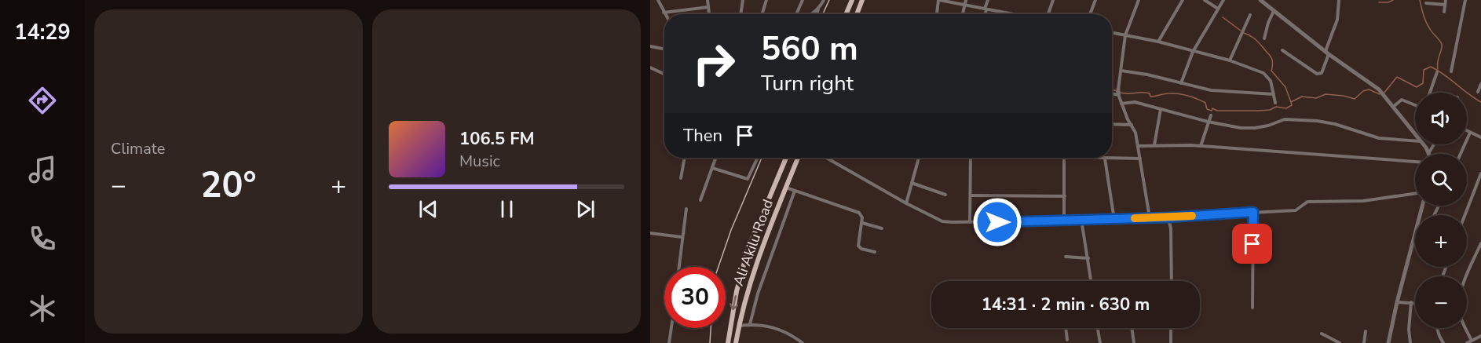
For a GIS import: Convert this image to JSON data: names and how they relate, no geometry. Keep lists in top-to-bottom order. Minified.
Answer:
{"streets":{"main road":["Ali Akilu Road"]},"page":{"tabs":"14:29","tile":"Climate","turn":["560 m","Turn right"],"map_buttons":["+","−"],"then":"Then","song":["106.5 FM","Music"],"heat":["−","20°","+"],"limit":"30","trip":"14:31 · 2 min · 630 m"}}
